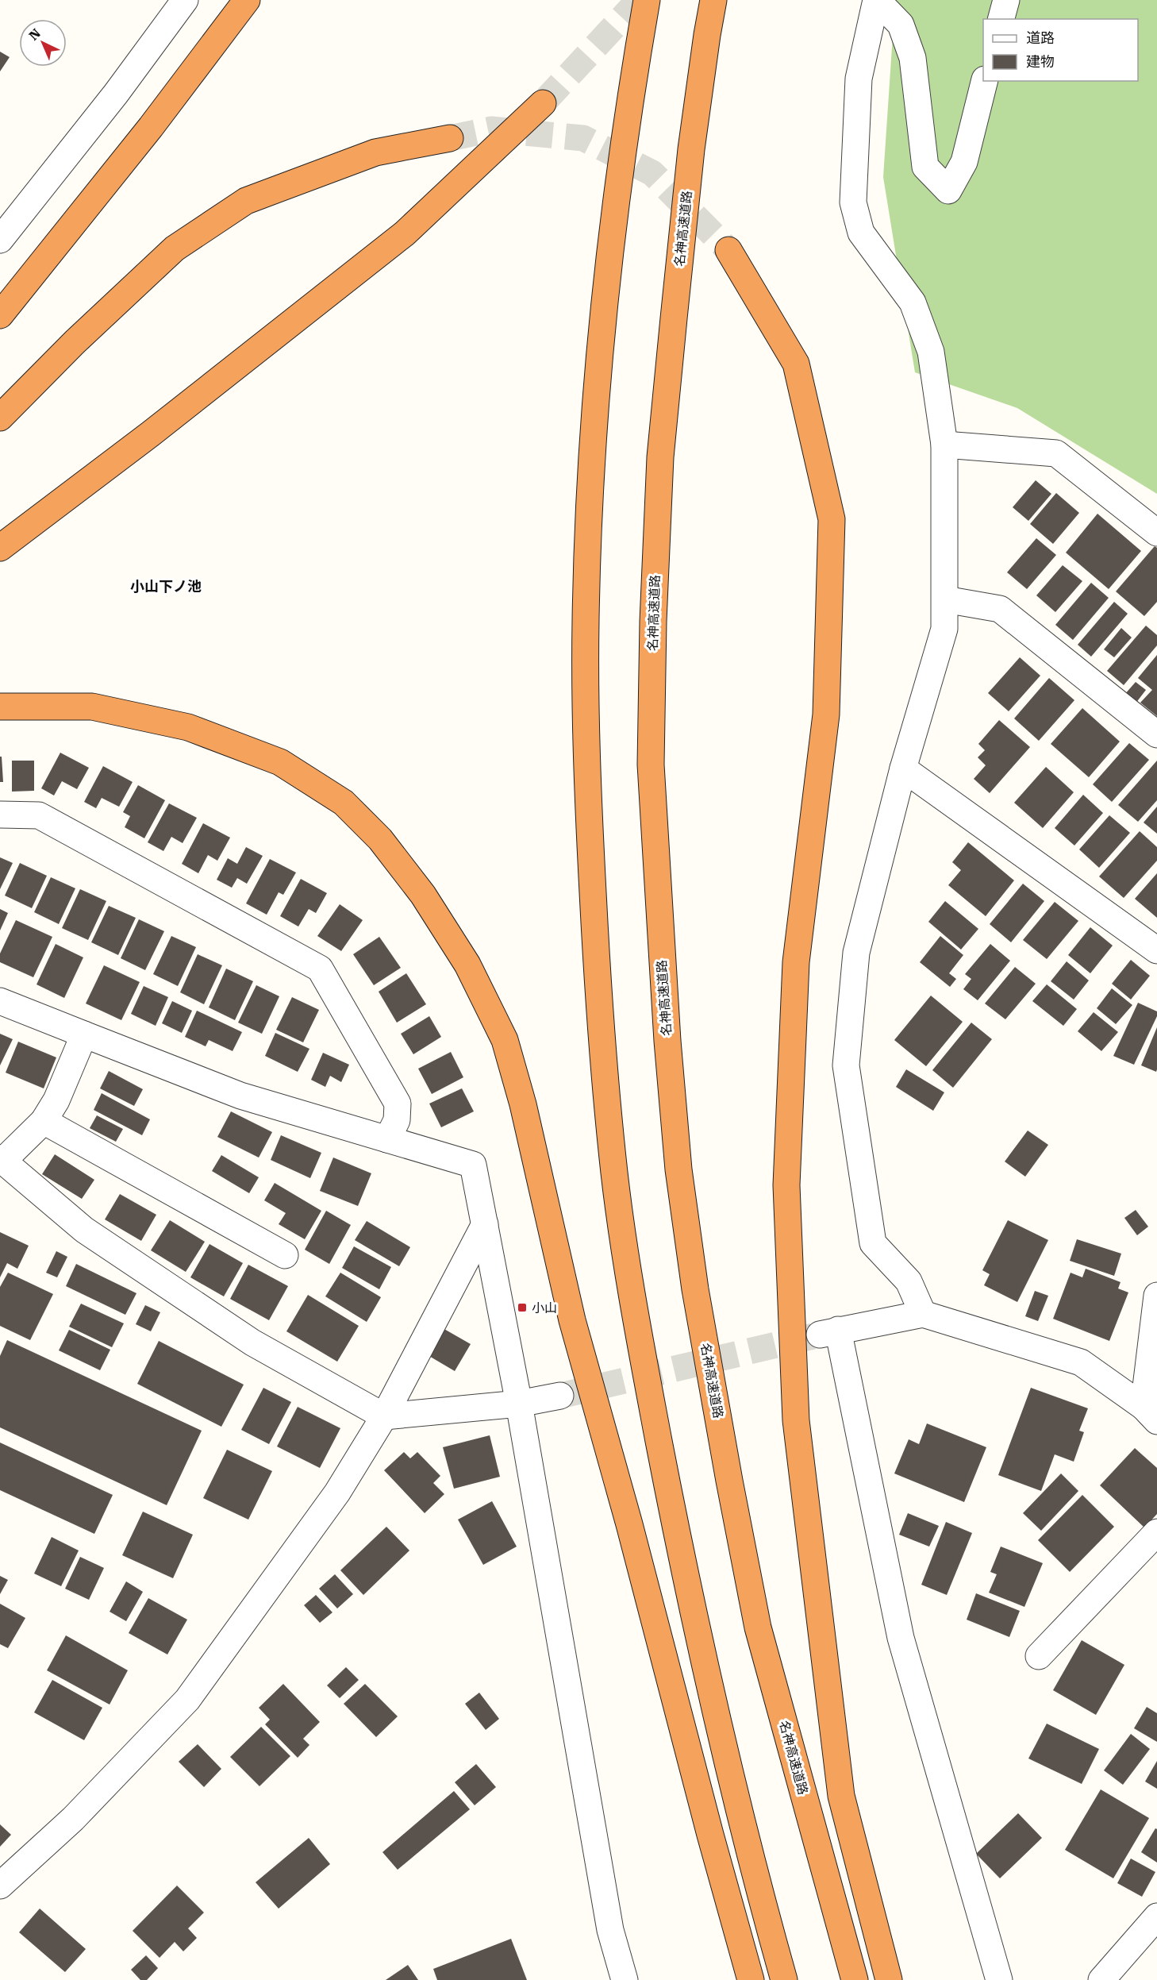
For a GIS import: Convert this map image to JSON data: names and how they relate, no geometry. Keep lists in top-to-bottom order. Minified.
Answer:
{"streets":{"highway":["名神高速道路"]},"districts":["小山下ノ池"],"places":{"transit":["小山"]},"legend":["道路","建物"],"north":"top left"}
